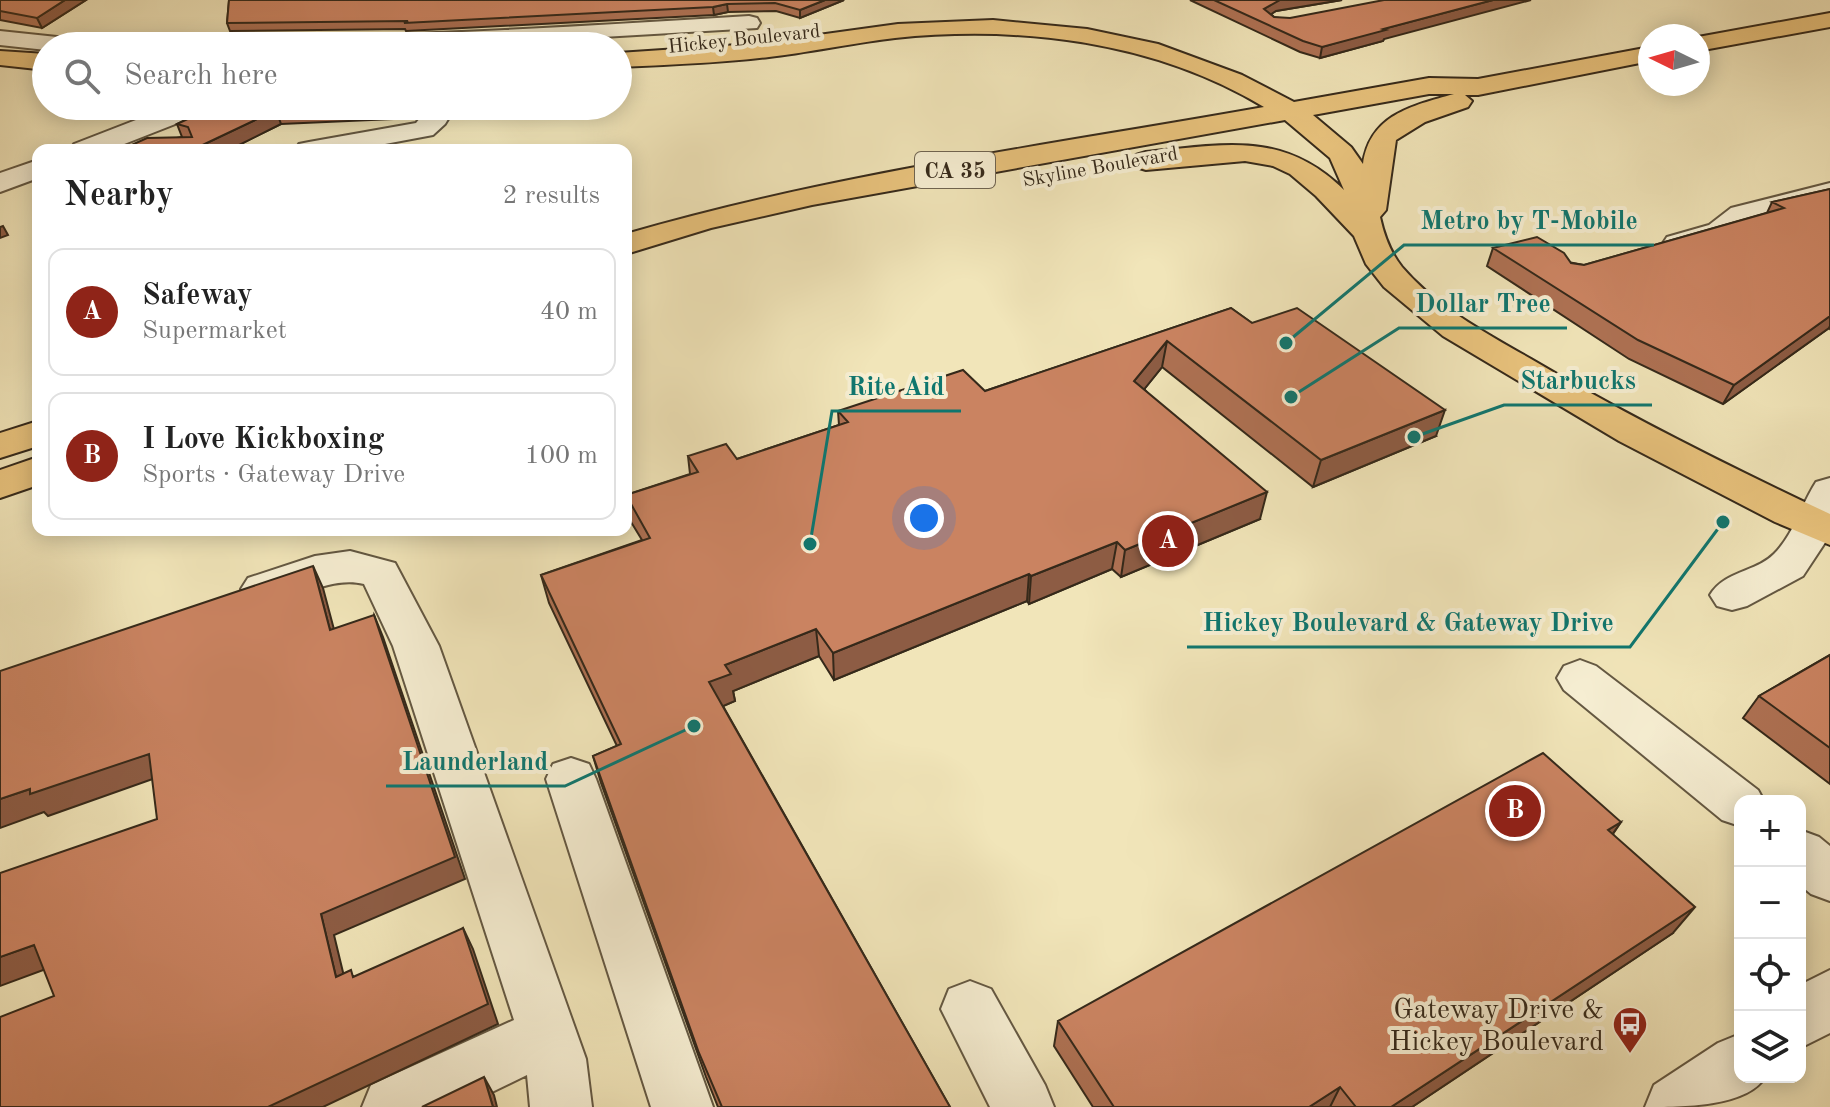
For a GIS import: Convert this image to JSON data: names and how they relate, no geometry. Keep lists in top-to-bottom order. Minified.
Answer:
{"streets":{"main road":["Hickey Boulevard","Skyline Boulevard","CA 35"]},"crossings":[["Hickey Boulevard","Skyline Boulevard"]],"places":{"other":["Metro by T-Mobile","Dollar Tree","Starbucks","Hickey Boulevard & Gateway Drive","Rite Aid","Launderland"],"bus stop":["Gateway Drive & Hickey Boulevard"]},"north":"left","page":{"search":"Search here","heading":["Nearby","2 results"],"list":[{"mark":"A","name":"Safeway","note":"Supermarket","value":"40 m"},{"mark":"B","name":"I Love Kickboxing","note":"Sports · Gateway Drive","value":"100 m"}],"pins":["A","B"],"map_buttons":["+","−"]}}
